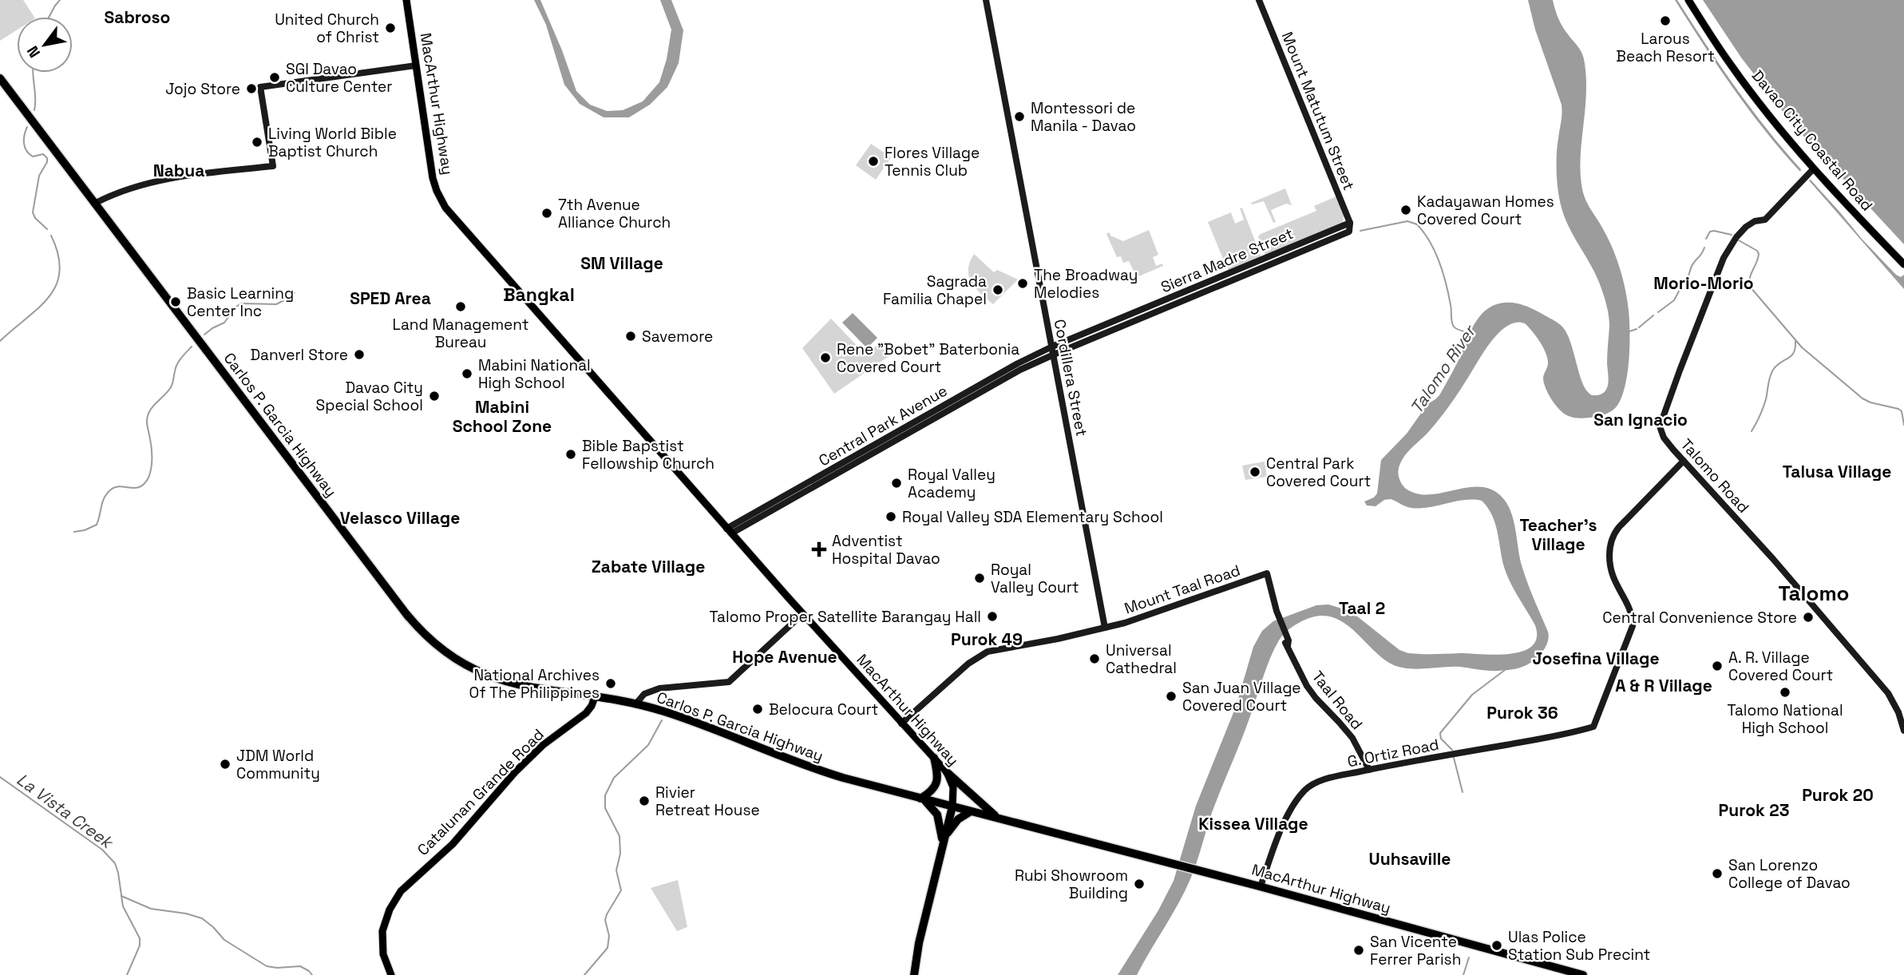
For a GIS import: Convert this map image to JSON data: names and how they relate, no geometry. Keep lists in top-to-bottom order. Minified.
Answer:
{"streets":{"highway":["MacArthur Highway","Carlos P. Garcia Highway"],"main road":["Davao City Coastal Road","Catalunan Grande Road"],"street":["Mount Matutum Street","Sierra Madre Street","Cordillera Street","Central Park Avenue","Talomo Road","Mount Taal Road","Taal Road","G. Ortiz Road"]},"crossings":[["MacArthur Highway","Carlos P. Garcia Highway"],["MacArthur Highway","Central Park Avenue"],["MacArthur Highway","Mount Taal Road"],["MacArthur Highway","G. Ortiz Road"],["Mount Matutum Street","Sierra Madre Street"],["Davao City Coastal Road","Talomo Road"],["Sierra Madre Street","Cordillera Street"],["Sierra Madre Street","Central Park Avenue"],["Cordillera Street","Central Park Avenue"],["Cordillera Street","Mount Taal Road"],["Carlos P. Garcia Highway","Catalunan Grande Road"],["Talomo Road","G. Ortiz Road"],["Mount Taal Road","Taal Road"],["Taal Road","G. Ortiz Road"]],"districts":["Sabroso","Nabua","SM Village","Morio-Morio","Bangkal","SPED Area","Mabini School Zone","San Ignacio","Talusa Village","Velasco Village","Teacher's Village","Zabate Village","Talomo","Taal 2","Purok 49","Hope Avenue","Josefina Village","A & R Village","Purok 36","Purok 20","Purok 23","Kissea Village","Uuhsaville"],"water":["Talomo River","La Vista Creek"],"places":{"other":["Larous Beach Resort","United Church of Christ","SGI Davao Culture Center","Jojo Store","Montessori de Manila - Davao","Living World Bible Baptist Church","Flores Village Tennis Club","Kadayawan Homes Covered Court","7th Avenue Alliance Church","The Broadway Melodies","Sagrada Familia Chapel","Basic Learning Center Inc","Land Management Bureau","Savemore","Danverl Store","Rene \"Bobet\" Baterbonia Covered Court","Mabini National High School","Davao City Special School","Bible Bapstist Fellowship Church","Central Park Covered Court","Royal Valley Academy","Royal Valley SDA Elementary School","Royal Valley Court","Talomo Proper Satellite Barangay Hall","Central Convenience Store","Universal Cathedral","A. R. Village Covered Court","National Archives Of The Philippines","Talomo National High School","San Juan Village Covered Court","Belocura Court","JDM World Community","Rivier Retreat House","San Lorenzo College of Davao","Rubi Showroom Building","Ulas Police Station Sub Precint","San Vicente Ferrer Parish"],"health":["Adventist Hospital Davao"]},"north":"bottom left"}
